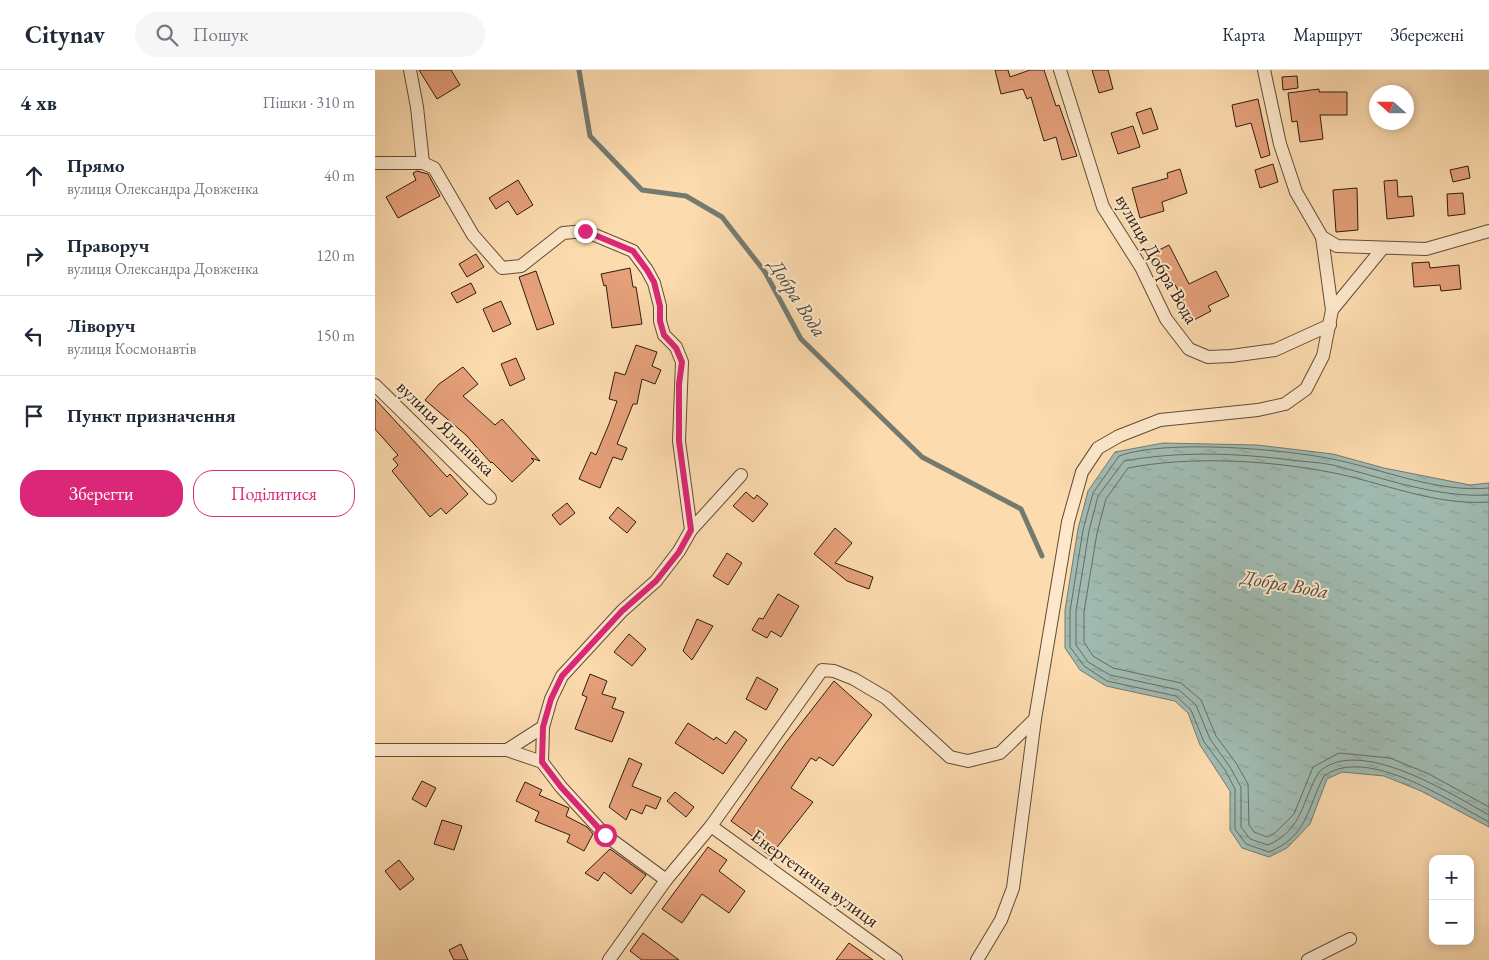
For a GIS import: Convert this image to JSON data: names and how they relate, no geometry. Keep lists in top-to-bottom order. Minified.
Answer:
{"streets":{"street":["вулиця Добра Вода","вулиця Ялинівка","Енергетична вулиця"]},"water":["Добра Вода"],"north":"left","page":{"header":"Citynav","search":"Пошук","nav":["Карта","Маршрут","Збережені"],"heading":["4 хв","Пішки · 310 m"],"list":[["Прямо","вулиця Олександра Довженка","40 m"],["Праворуч","вулиця Олександра Довженка","120 m"],["Ліворуч","вулиця Космонавтів","150 m"],"Пункт призначення"],"buttons":["Зберегти","Поділитися"],"map_buttons":["+","−"]}}
